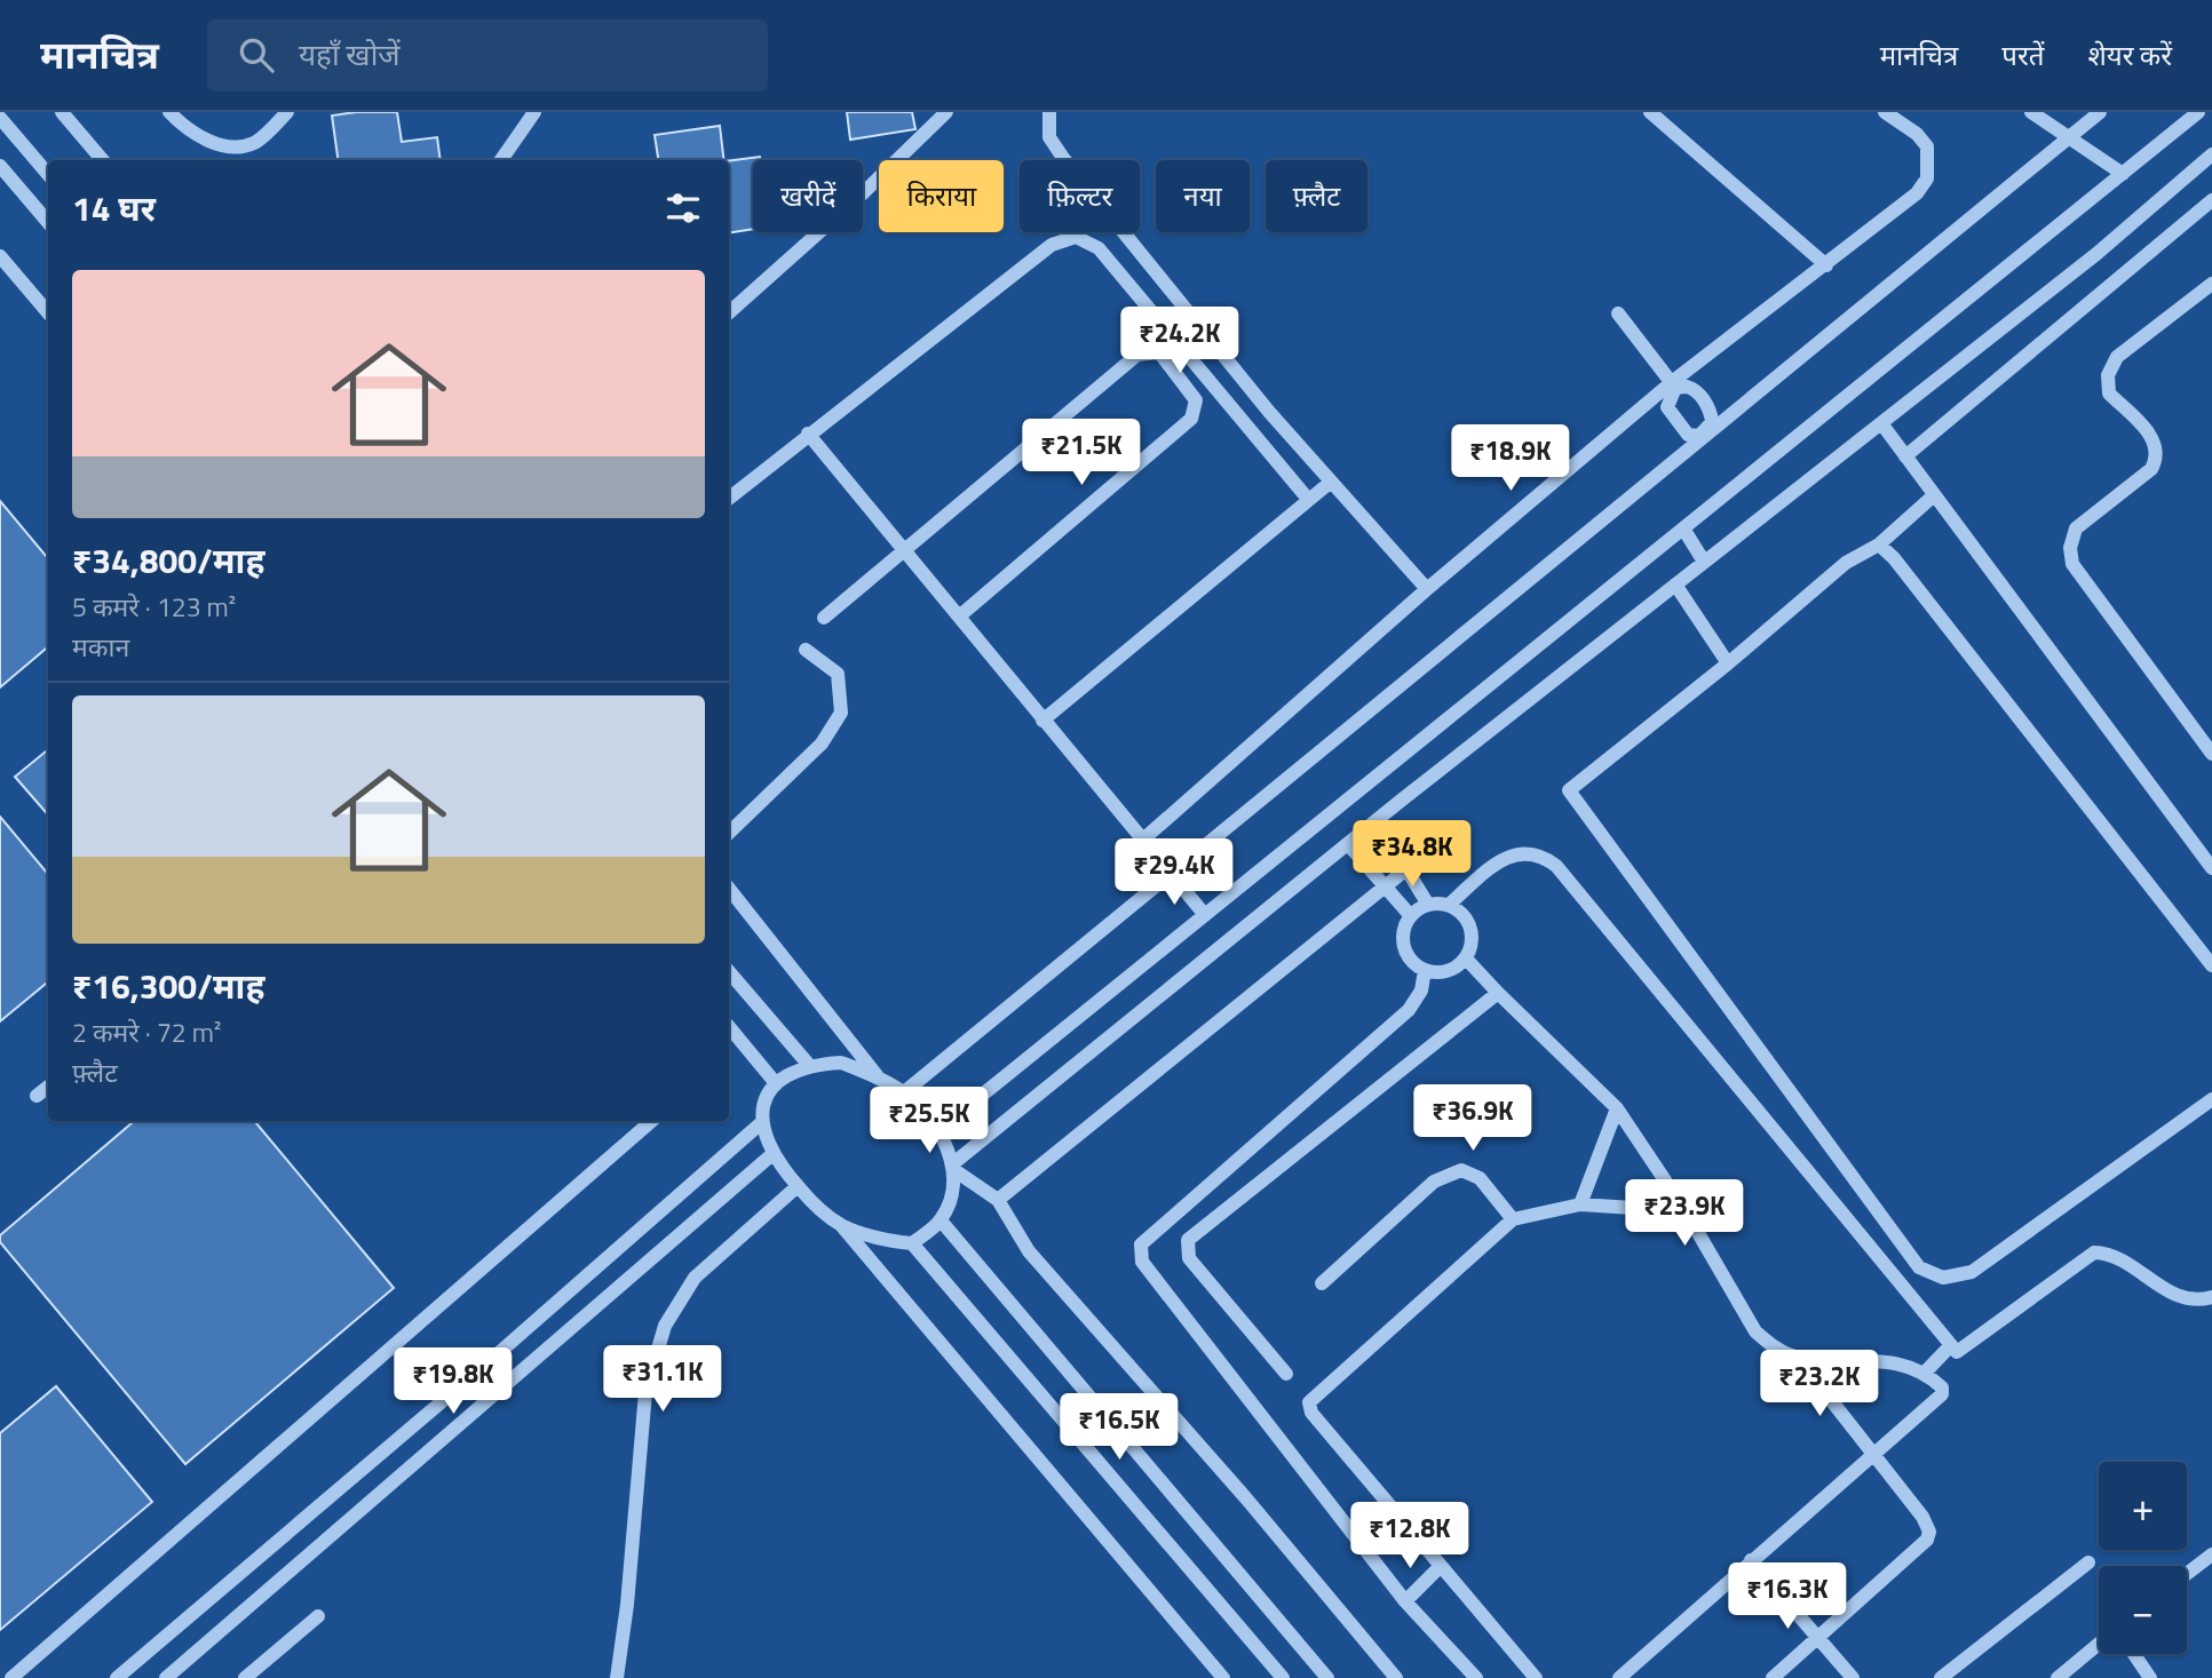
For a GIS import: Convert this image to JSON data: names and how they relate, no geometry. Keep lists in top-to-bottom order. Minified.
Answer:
{"page":{"header":"मानचित्र","search":"यहाँ खोजें","nav":["मानचित्र","परतें","शेयर करें"],"chip":["खरीदें","किराया","फ़िल्टर","नया","फ़्लैट"],"heading":"14 घर","list":[{"name":"₹34,800/माह","note":"5 कमरे · 123 m² · मकान"},{"name":"₹16,300/माह","note":"2 कमरे · 72 m² · फ़्लैट"}],"price":["₹24.2K","₹21.5K","₹18.9K","₹34.8K","₹29.4K","₹36.9K","₹25.5K","₹23.9K","₹31.1K","₹19.8K","₹23.2K","₹16.5K","₹12.8K","₹16.3K"],"map_buttons":["+","−"]}}
